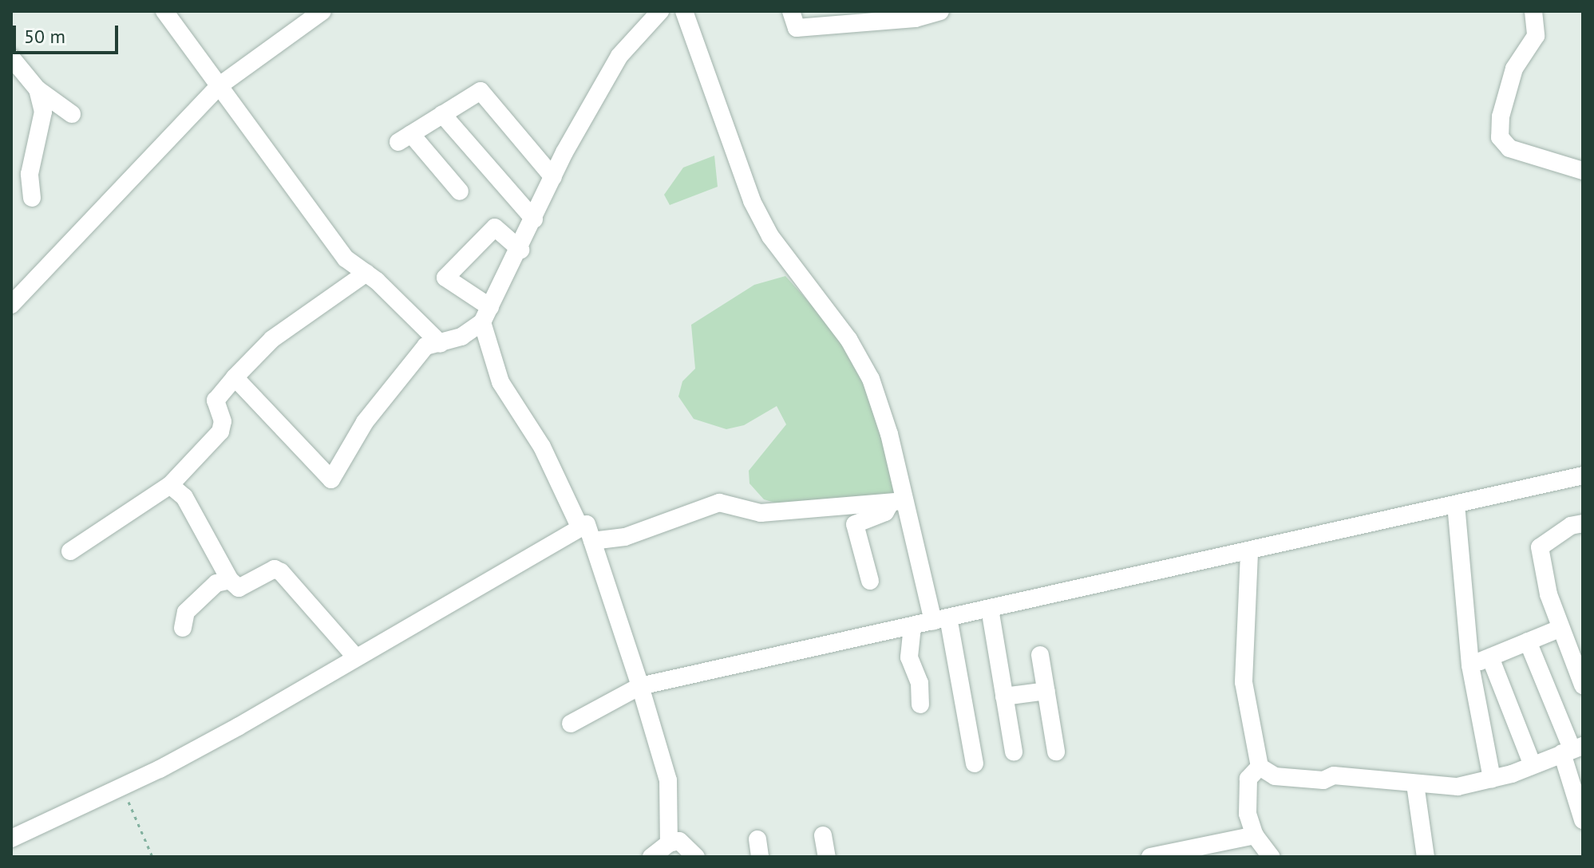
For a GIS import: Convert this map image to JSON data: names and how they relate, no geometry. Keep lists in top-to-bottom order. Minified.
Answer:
{"scale_bar":"50 m"}
